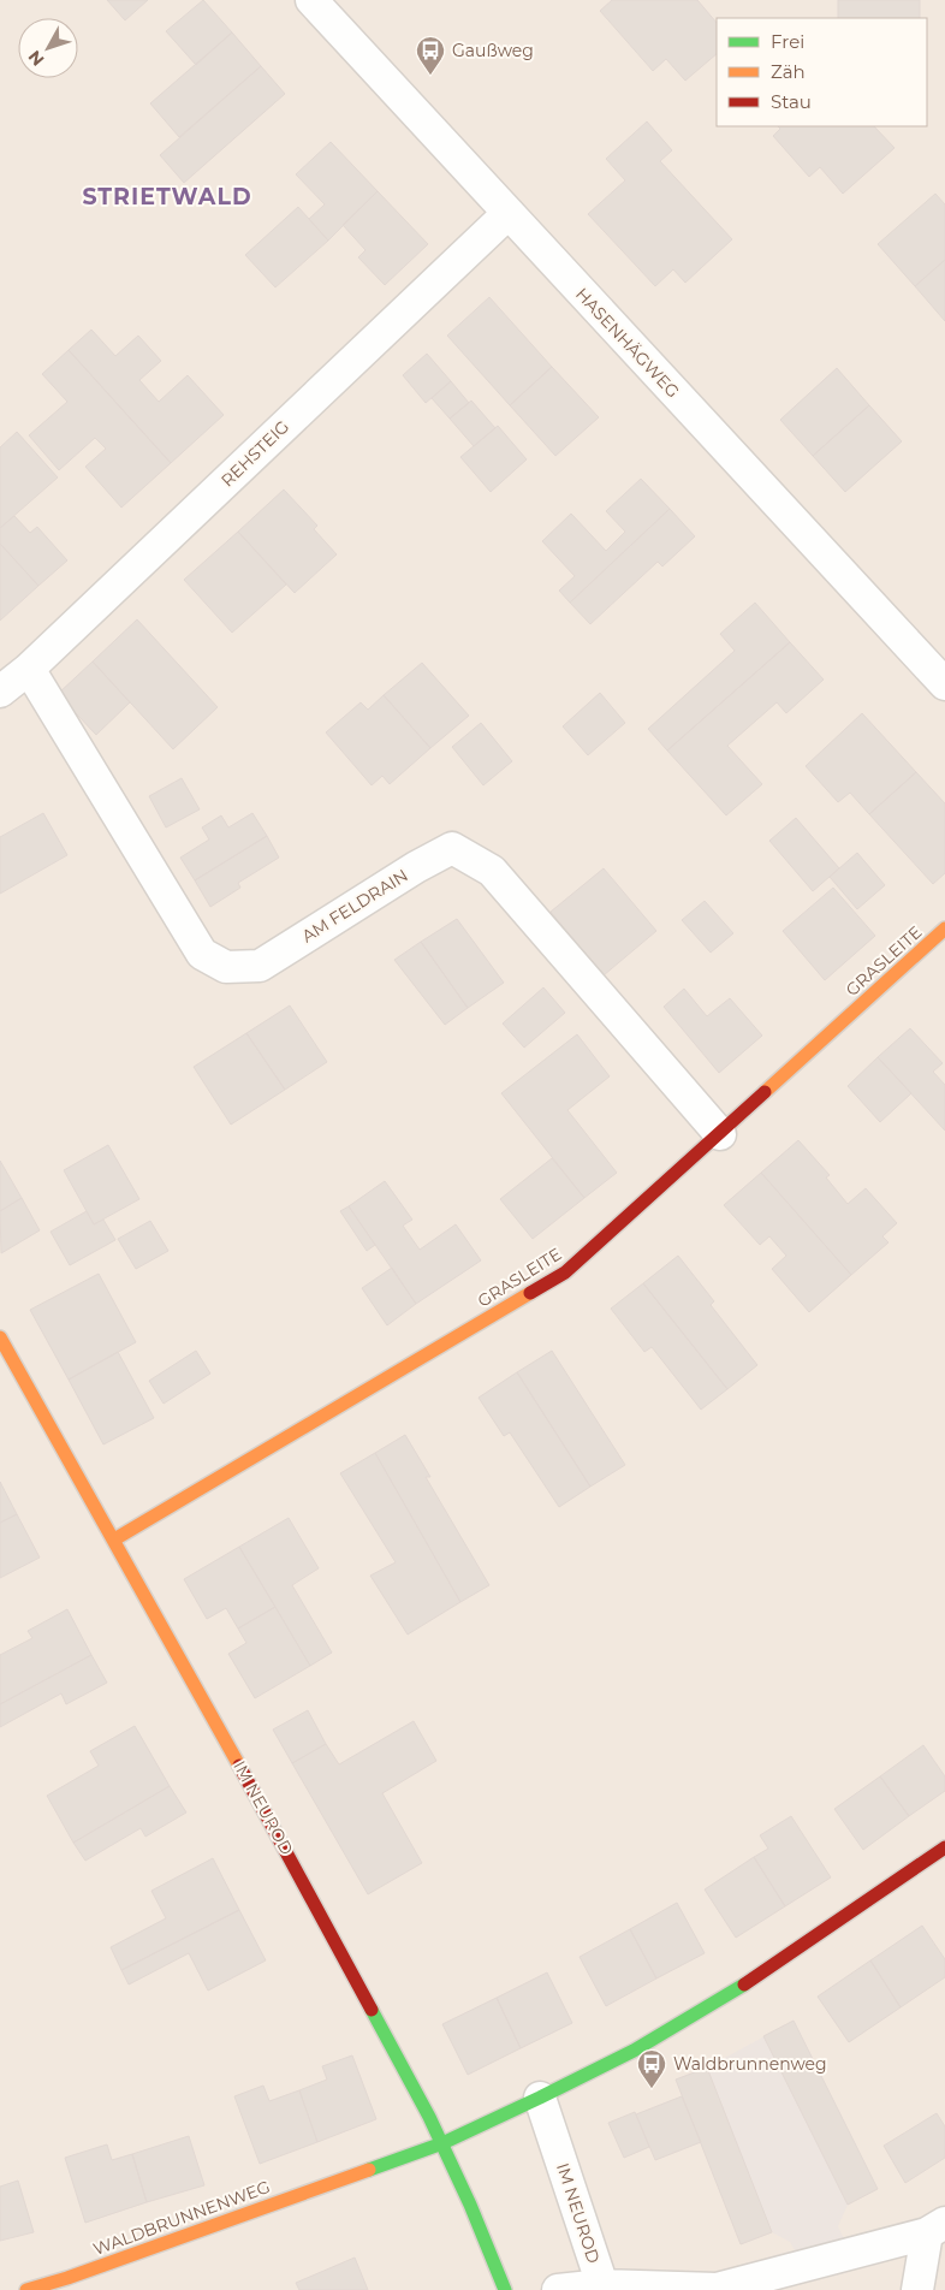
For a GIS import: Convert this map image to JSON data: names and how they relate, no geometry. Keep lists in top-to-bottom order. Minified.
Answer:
{"streets":{"street":["HASENHÄGWEG","REHSTEIG","AM FELDRAIN","GRASLEITE","IM NEUROD","WALDBRUNNENWEG"]},"crossings":[["HASENHÄGWEG","REHSTEIG"],["REHSTEIG","AM FELDRAIN"],["AM FELDRAIN","GRASLEITE"],["GRASLEITE","IM NEUROD"],["IM NEUROD","WALDBRUNNENWEG"]],"districts":["STRIETWALD"],"places":{"bus stop":["Gaußweg","Waldbrunnenweg"]},"legend":["Frei","Zäh","Stau"],"north":"bottom left"}
